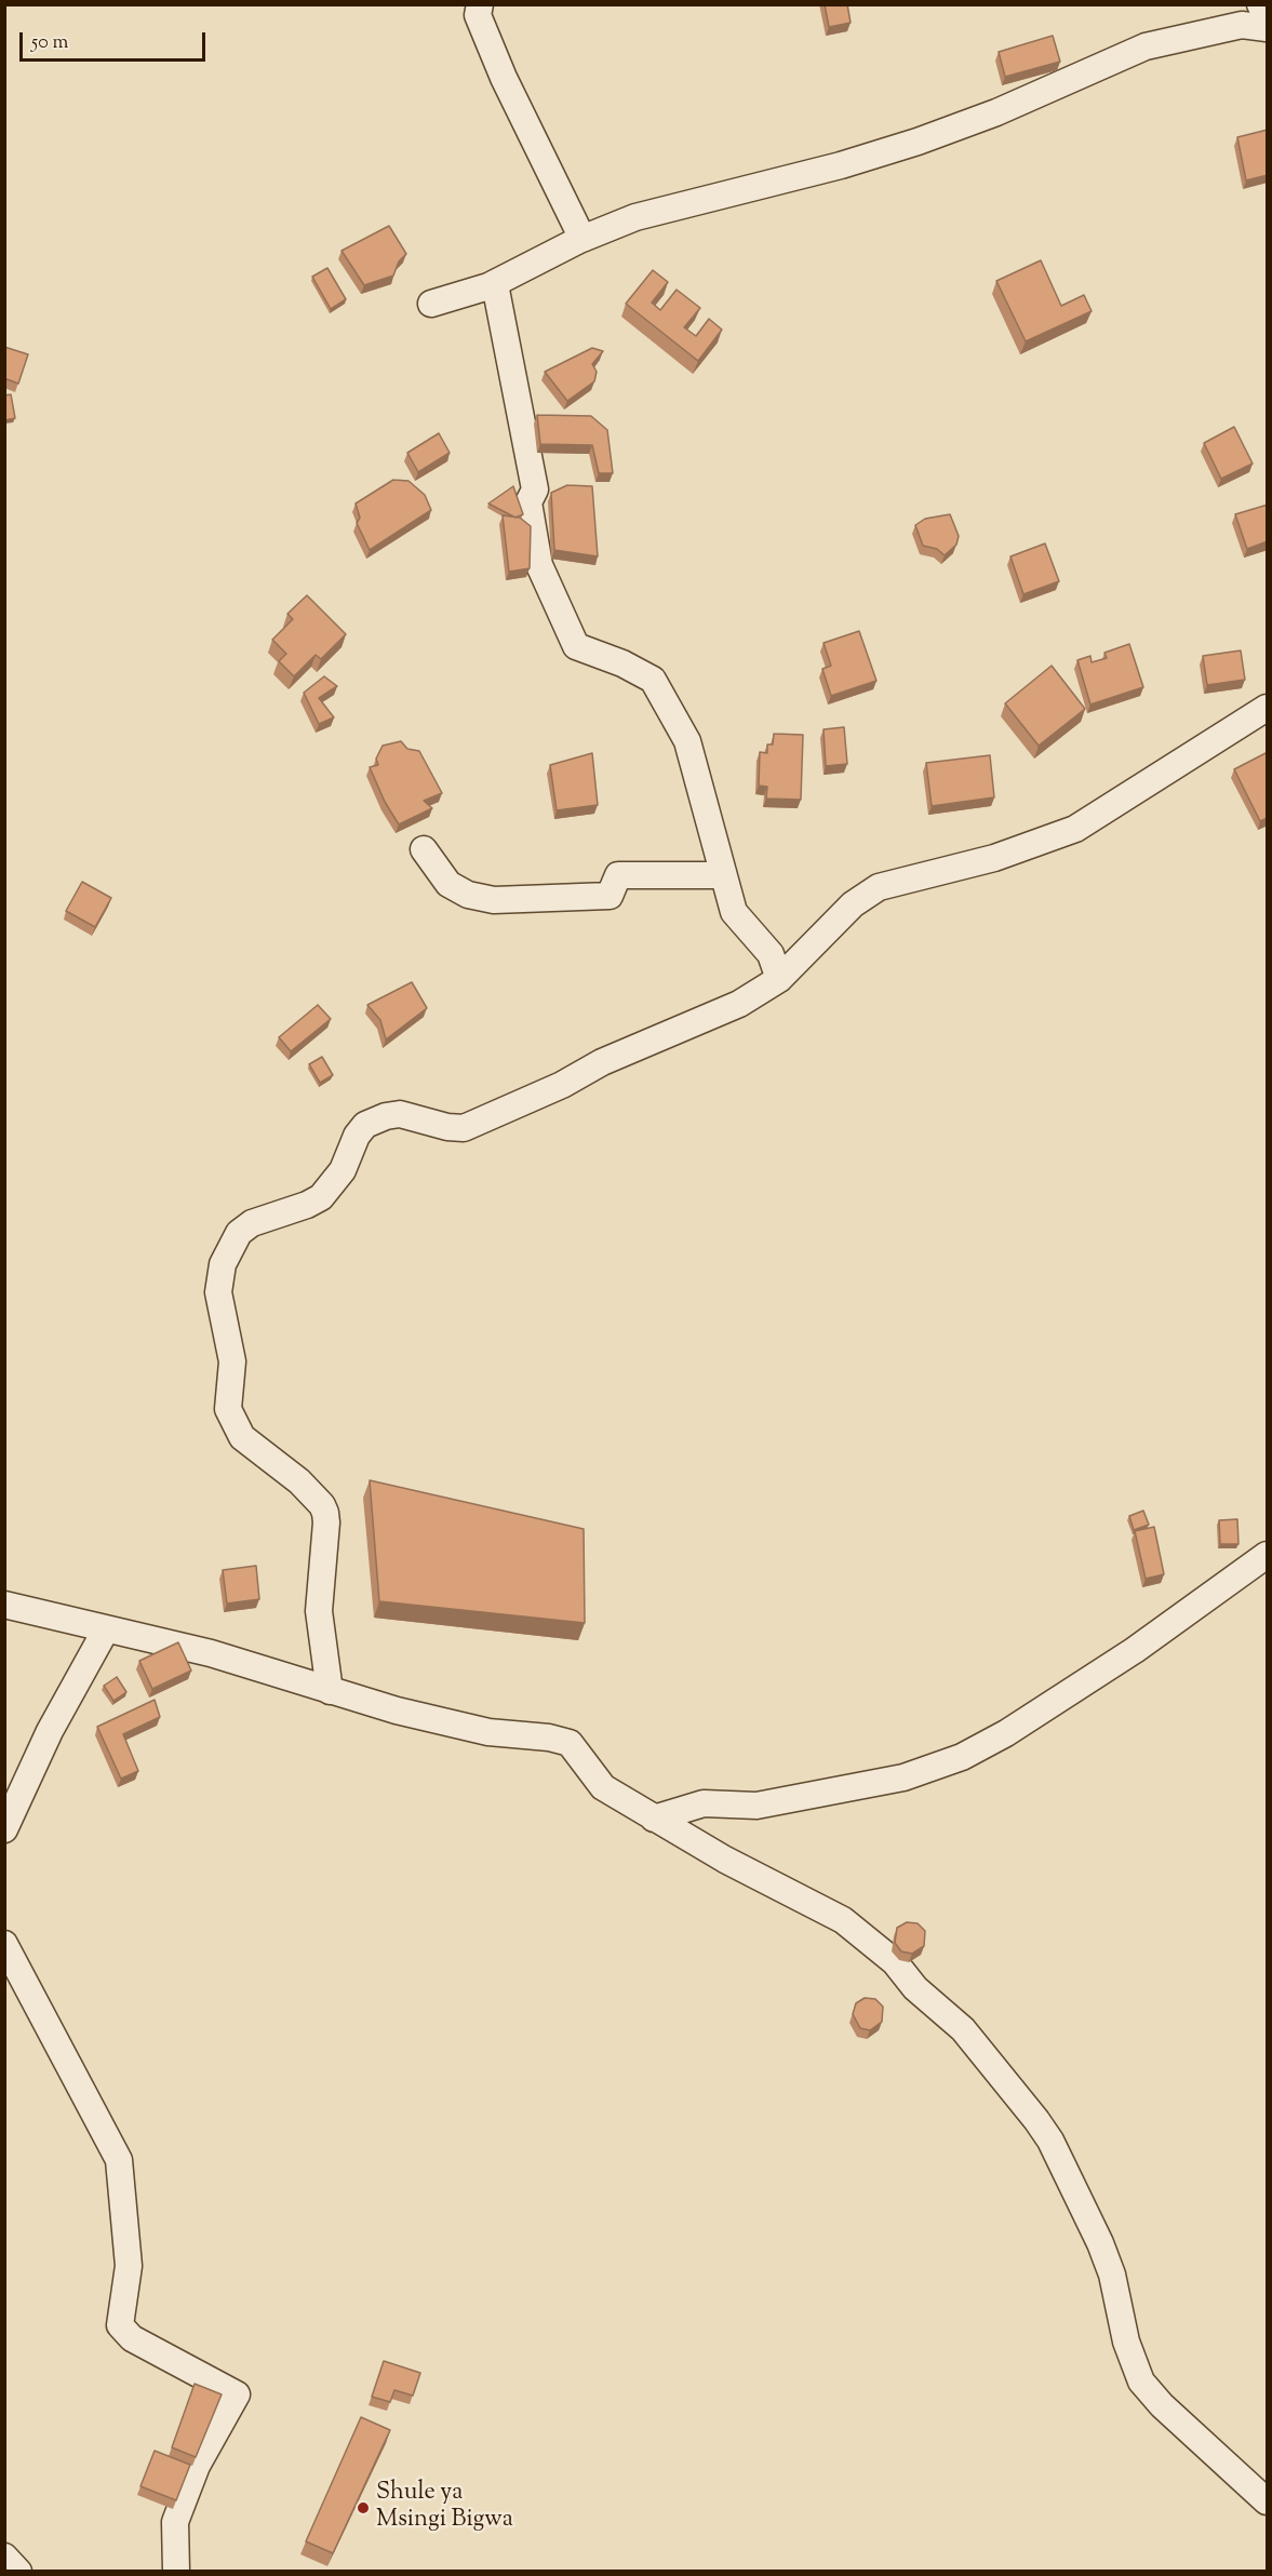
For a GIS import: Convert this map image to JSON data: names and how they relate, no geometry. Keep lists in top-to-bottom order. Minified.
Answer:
{"places":["Shule ya Msingi Bigwa"],"scale_bar":"50 m"}
